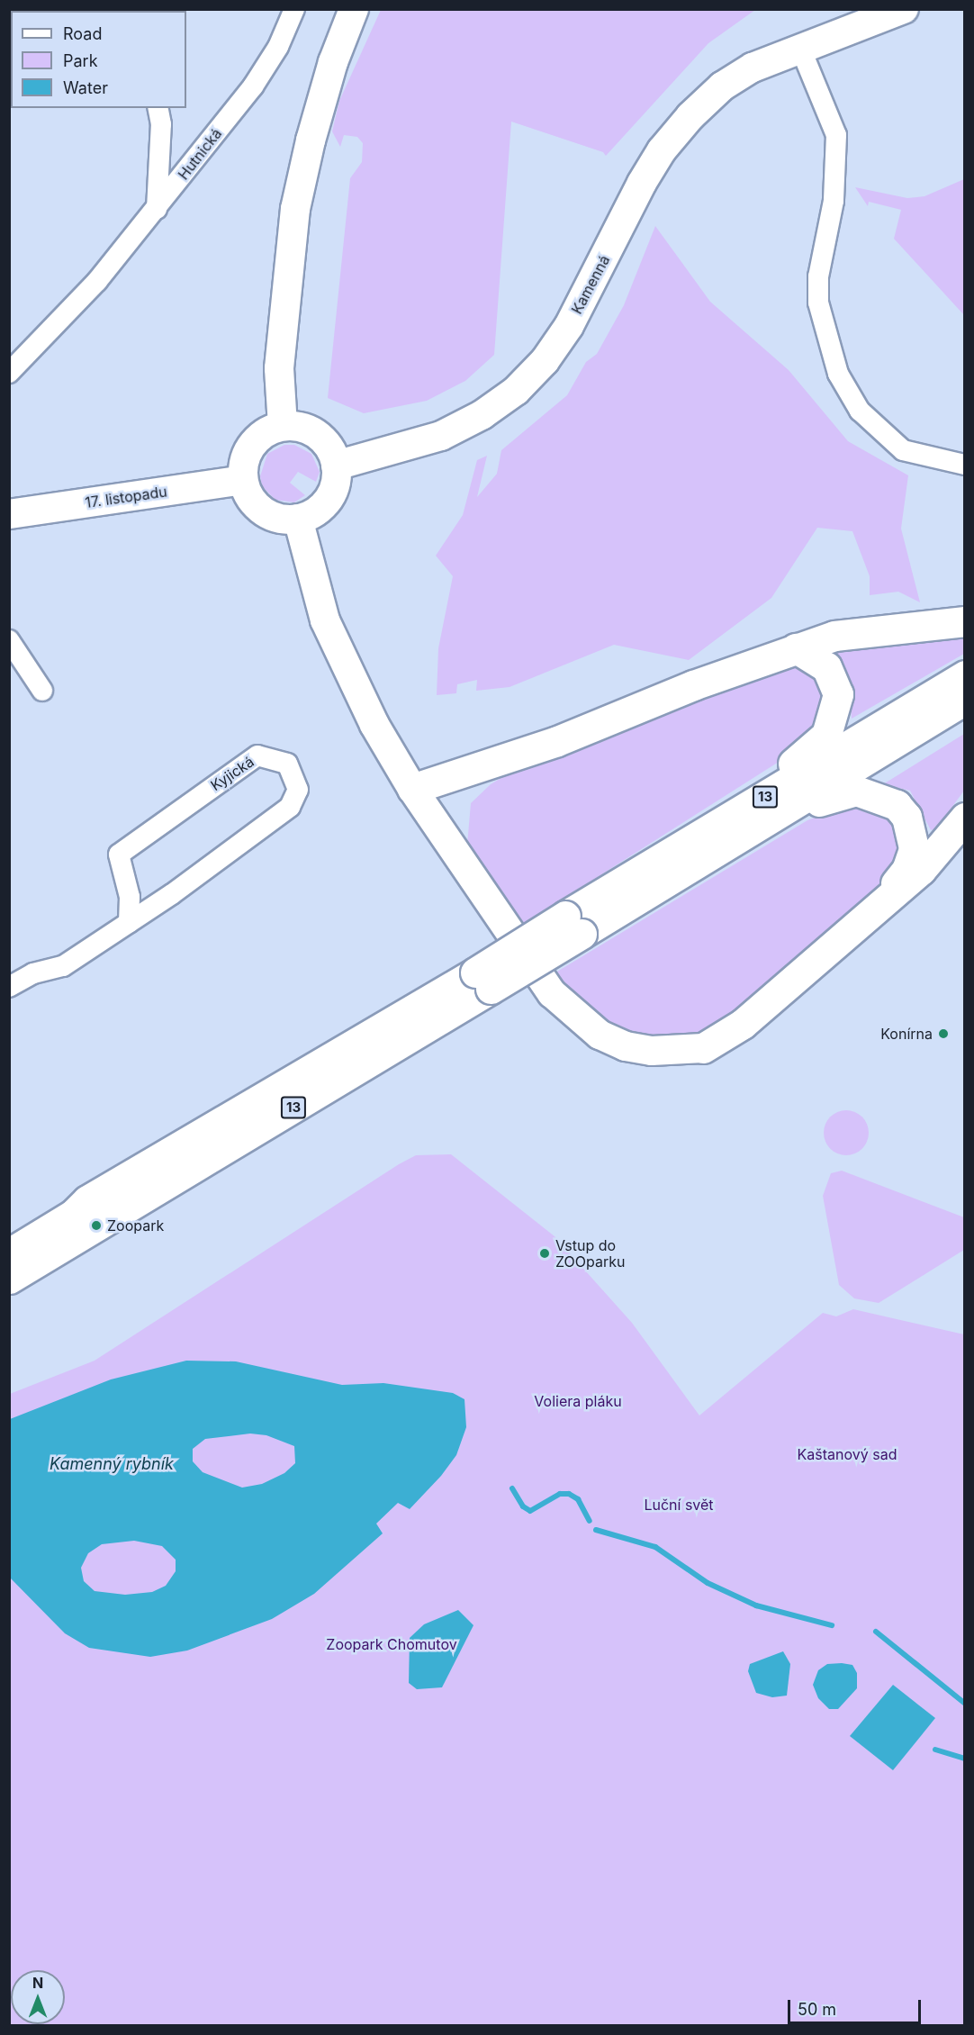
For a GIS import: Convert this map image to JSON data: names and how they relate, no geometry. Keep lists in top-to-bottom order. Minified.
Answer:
{"streets":{"highway":["13"],"street":["Hutnická","Kamenná","17. listopadu","Kyjická"]},"crossings":[["Kamenná","17. listopadu"]],"water":["Kamenný rybník"],"parks":["Voliera pláku","Kaštanový sad","Luční svět","Zoopark Chomutov"],"places":["Konírna","Zoopark","Vstup do ZOOparku"],"legend":["Road","Park","Water"],"scale_bar":"50 m","north":"top"}
